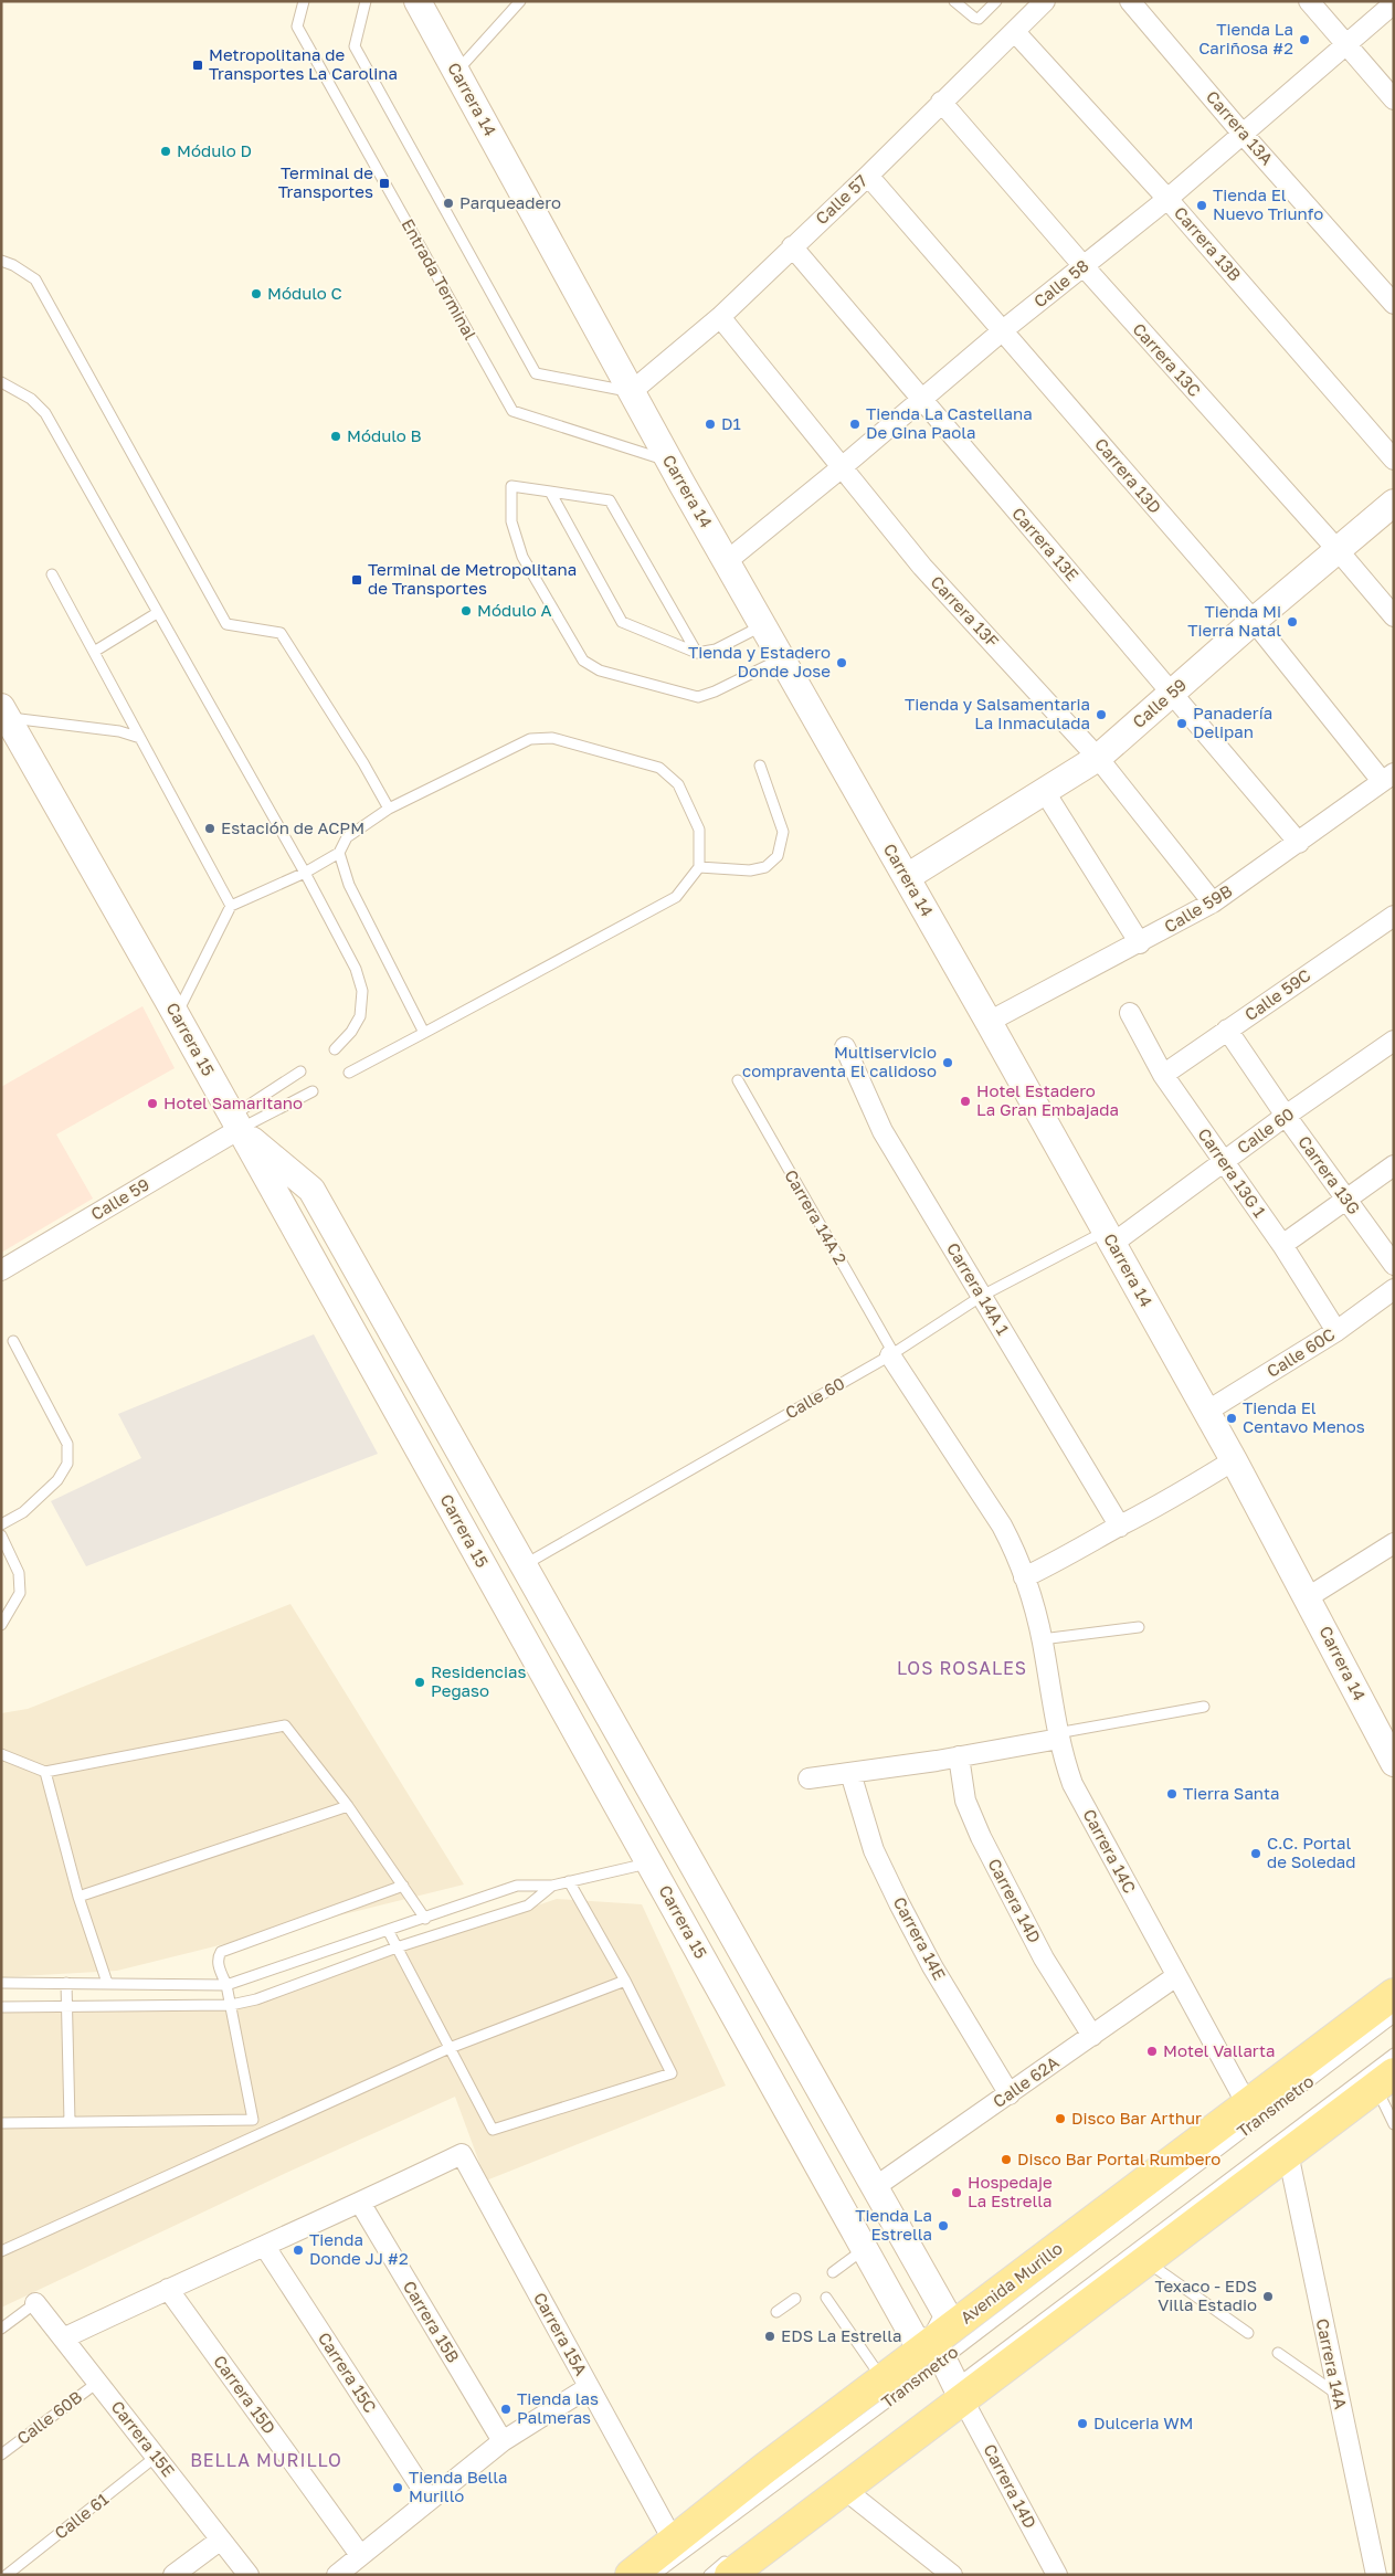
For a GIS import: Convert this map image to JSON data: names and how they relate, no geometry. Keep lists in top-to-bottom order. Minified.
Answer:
{"streets":{"main road":["Carrera 14","Calle 59","Carrera 15","Avenida Murillo"],"street":["Carrera 13A","Calle 57","Carrera 13B","Calle 58","Carrera 13C","Carrera 13D","Carrera 13E","Carrera 13F","Calle 59B","Calle 59C","Calle 60","Carrera 13G 1","Carrera 13G","Carrera 14A 2","Carrera 14A 1","Calle 60C","Carrera 14C","Carrera 14D","Carrera 14E","Calle 62A","Carrera 15B","Carrera 15A","Carrera 14A","Carrera 15C","Carrera 15D","Carrera 15E"],"lane":["Entrada Terminal","Transmetro","Calle 60B","Calle 61"]},"crossings":[["Carrera 14","Calle 57"],["Carrera 14","Entrada Terminal"],["Carrera 14","Calle 58"],["Carrera 14","Calle 59"],["Carrera 14","Calle 59B"],["Carrera 14","Calle 60"],["Carrera 14","Calle 60C"],["Carrera 13A","Calle 58"],["Calle 57","Carrera 13B"],["Calle 57","Carrera 13C"],["Calle 57","Carrera 13D"],["Calle 57","Carrera 13E"],["Calle 57","Carrera 13F"],["Carrera 13B","Calle 58"],["Calle 58","Carrera 13C"],["Calle 58","Carrera 13D"],["Calle 58","Carrera 13E"],["Calle 58","Carrera 13F"],["Carrera 13C","Calle 59"],["Carrera 13D","Calle 59"],["Carrera 13D","Calle 59B"],["Carrera 13E","Calle 59"],["Carrera 13E","Calle 59B"],["Carrera 13F","Calle 59"],["Carrera 13F","Calle 59B"],["Calle 59","Carrera 15"],["Calle 59C","Carrera 13G 1"],["Calle 59C","Carrera 13G"],["Carrera 15","Transmetro"],["Carrera 15","Avenida Murillo"],["Calle 60","Carrera 13G 1"],["Calle 60","Carrera 13G"],["Calle 60","Carrera 14A 2"],["Calle 60","Carrera 14A 1"],["Carrera 13G 1","Calle 60C"],["Carrera 14A 2","Carrera 14C"],["Carrera 14C","Calle 62A"],["Carrera 14C","Avenida Murillo"],["Carrera 14D","Calle 62A"],["Carrera 14D","Transmetro"],["Carrera 14E","Calle 62A"],["Transmetro","Avenida Murillo"],["Avenida Murillo","Carrera 15A"],["Carrera 15B","Carrera 15A"],["Calle 60B","Carrera 15E"],["Carrera 15E","Calle 61"]],"districts":["LOS ROSALES","BELLA MURILLO"],"places":{"other":["Tienda La Cariñosa #2","Módulo D","Parqueadero","Tienda El Nuevo Triunfo","Módulo C","D1","Tienda La Castellana De Gina Paola","Módulo B","Módulo A","Tienda Mi Tierra Natal","Tienda y Estadero Donde Jose","Tienda y Salsamentaria La Inmaculada","Panadería Delipan","Estación de ACPM","Multiservicio compraventa El calidoso","Hotel Estadero La Gran Embajada","Hotel Samaritano","Tienda El Centavo Menos","Residencias Pegaso","Tierra Santa","C.C. Portal de Soledad","Motel Vallarta","Disco Bar Arthur","Disco Bar Portal Rumbero","Hospedaje La Estrella","Tienda La Estrella","Tienda Donde JJ #2","Texaco - EDS Villa Estadio","EDS La Estrella","Tienda las Palmeras","Dulceria WM","Tienda Bella Murillo"],"transit":["Metropolitana de Transportes La Carolina","Terminal de Transportes","Terminal de Metropolitana de Transportes"]}}
